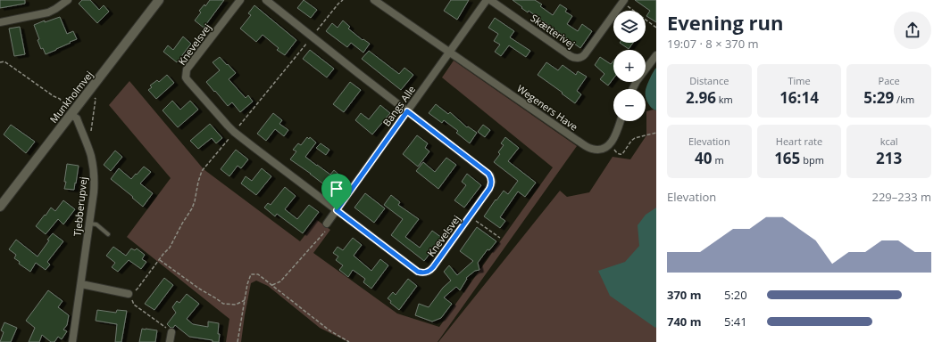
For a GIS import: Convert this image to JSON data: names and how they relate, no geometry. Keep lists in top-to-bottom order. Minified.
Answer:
{"streets":{"street":["Skætterivej","Knevelsvej","Munkholmvej","Bangs Alle","Wegeners Have","Tjebberupvej"]},"crossings":[["Knevelsvej","Bangs Alle"],["Munkholmvej","Tjebberupvej"],["Bangs Alle","Wegeners Have"]],"page":{"heading":["Evening run","19:07 · 8 × 370 m"],"map_buttons":["+","−"],"stats":[["Distance","2.96 km"],["Time","16:14"],["Pace","5:29 /km"],["Elevation","40 m"],["Heart rate","165 bpm"],["kcal","213"]],"chart":["Elevation","229–233 m"],"list":[{"name":"370 m","note":"5:20"},{"name":"740 m","note":"5:41"}]}}
